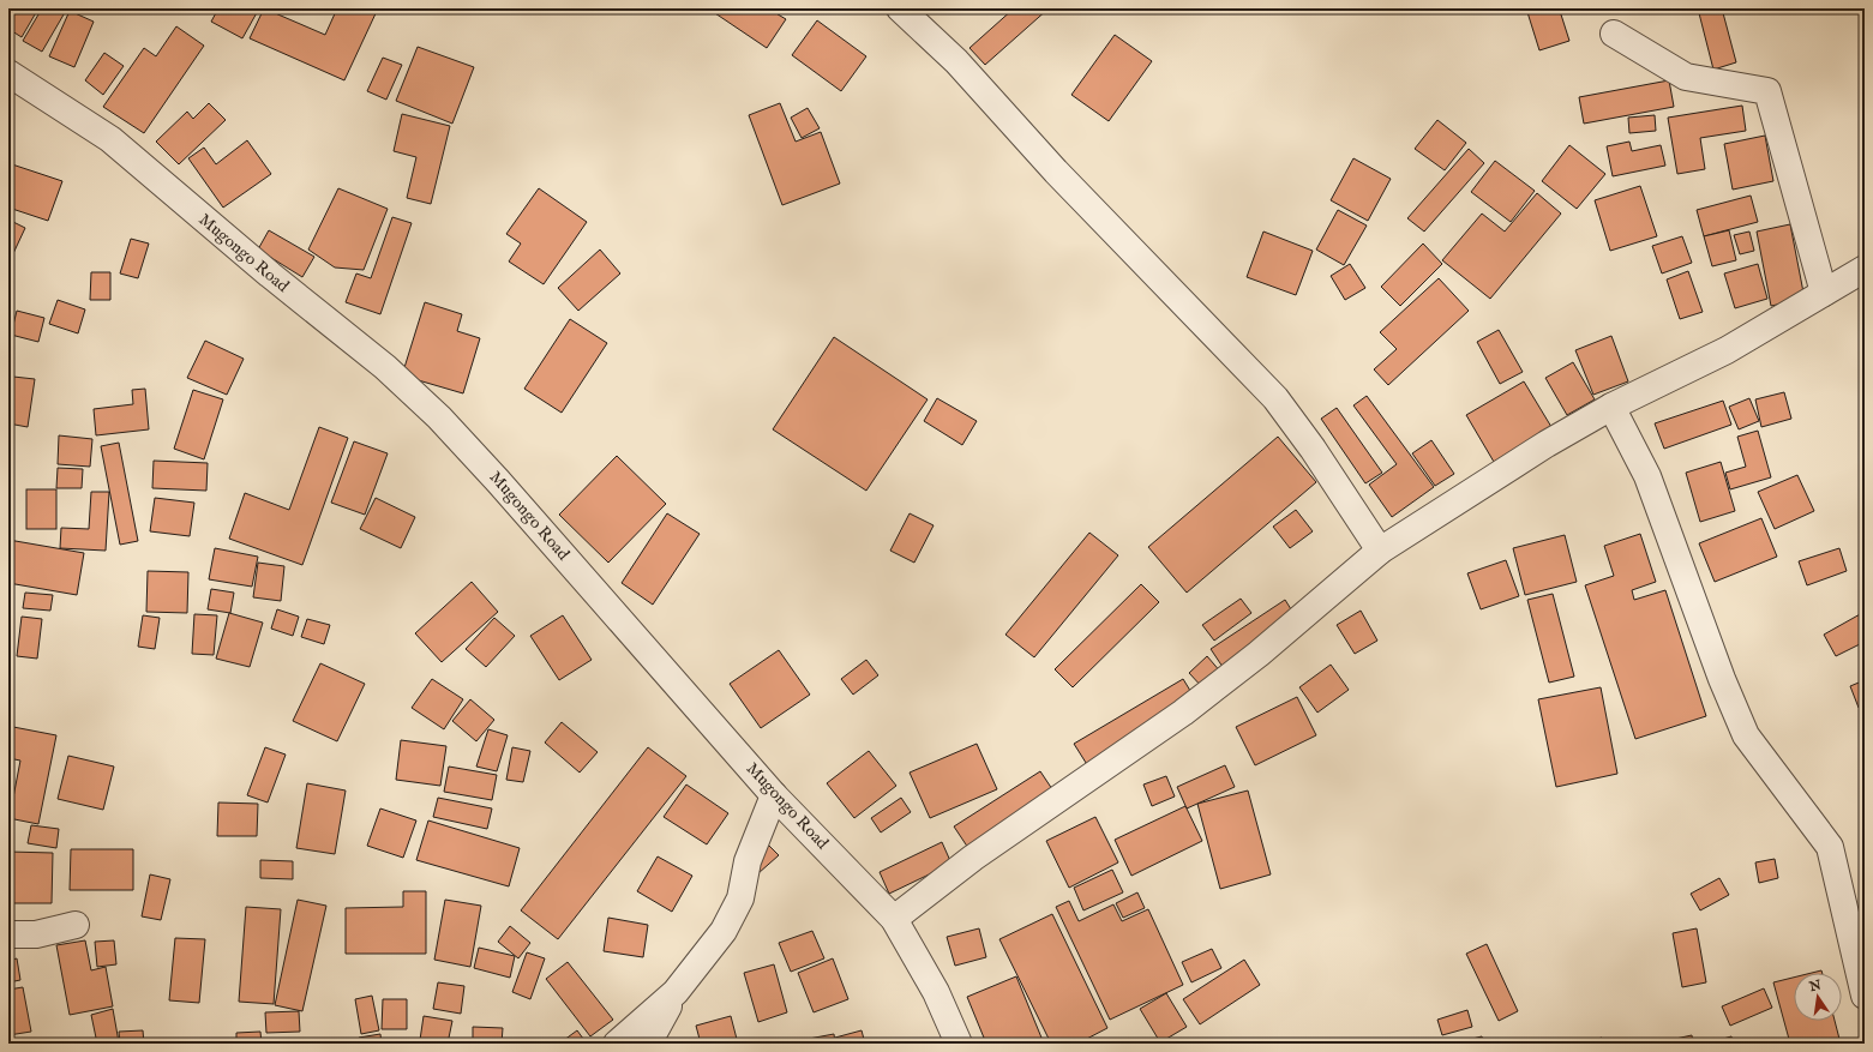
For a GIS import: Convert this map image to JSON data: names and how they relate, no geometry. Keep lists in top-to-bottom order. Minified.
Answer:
{"streets":{"street":["Mugongo Road"]},"north":"top"}
